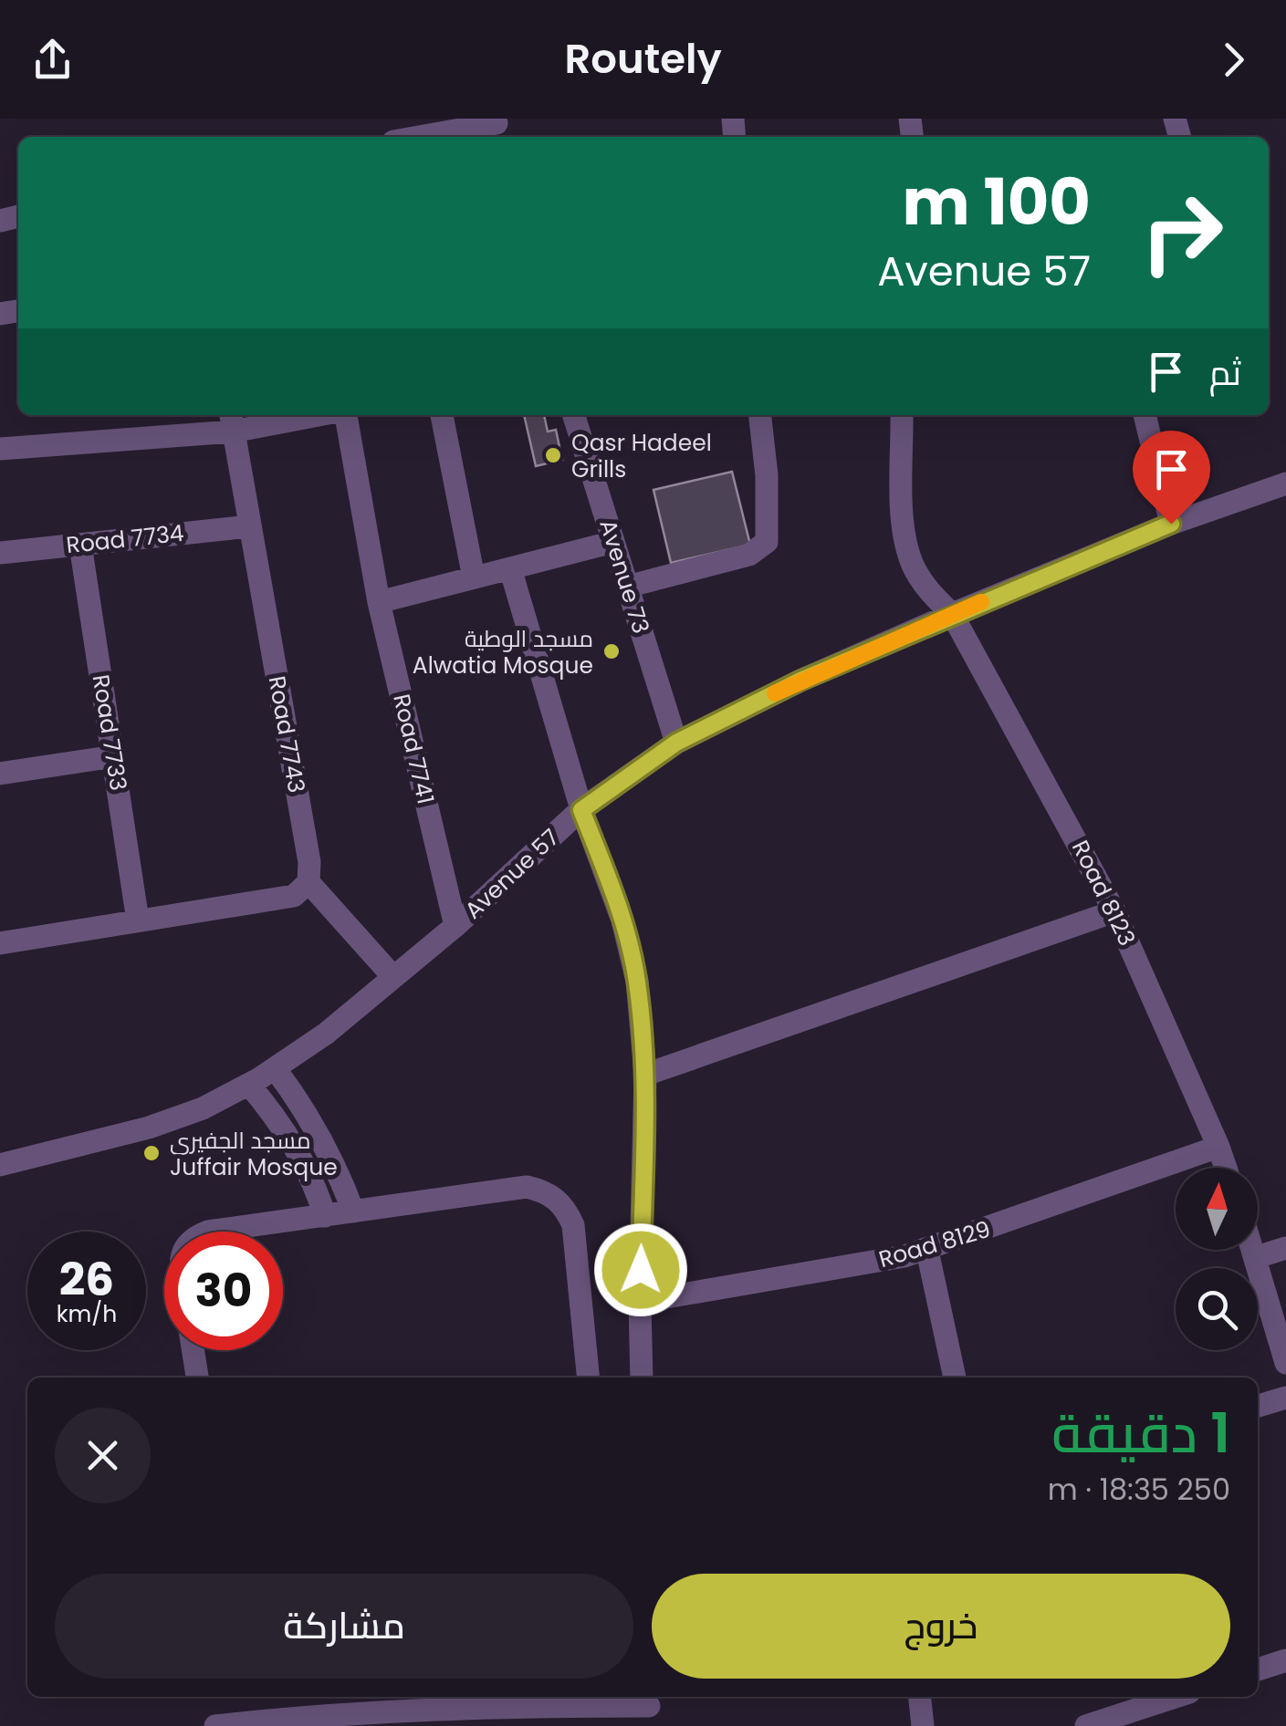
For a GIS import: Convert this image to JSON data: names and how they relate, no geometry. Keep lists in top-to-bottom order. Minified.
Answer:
{"streets":{"street":["Road 7734","Avenue 73","Road 7733","Road 7743","Road 7741","Avenue 57","Road 8123","Road 8129"]},"crossings":[["Road 7734","Road 7733"],["Road 7734","Road 7743"],["Avenue 73","Avenue 57"],["Road 7741","Avenue 57"],["Avenue 57","Road 8123"],["Road 8123","Road 8129"]],"places":["Qasr Hadeel Grills","مسجد الوطية Alwatia Mosque","مسجد الجفيري Juffair Mosque"],"north":"top","page":{"header":"Routely","turn":["100 m","Avenue 57"],"then":"ثم","speed":"26 km/h","limit":"30","heading":["1 دقيقة","250 m · 18:35"],"buttons":["خروج","مشاركة"]}}
